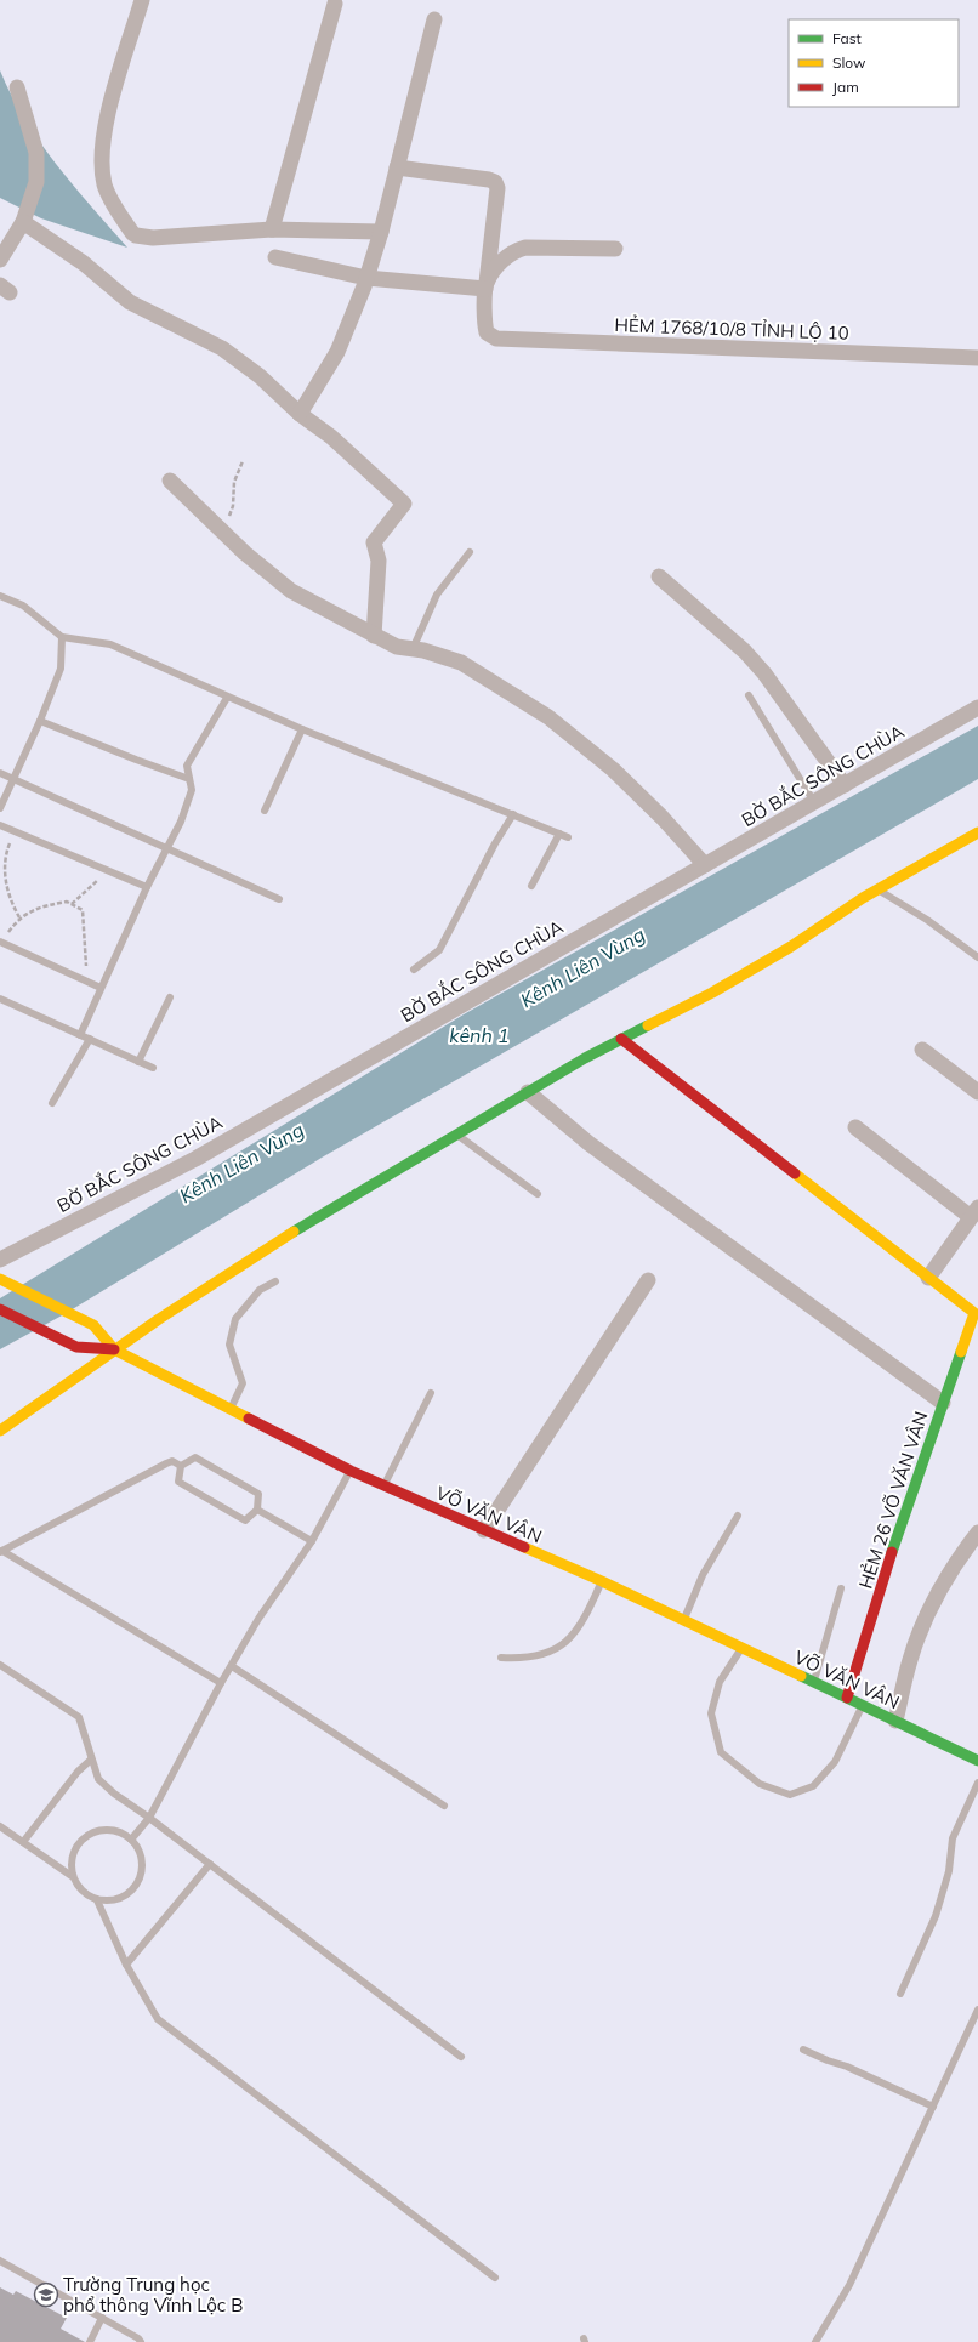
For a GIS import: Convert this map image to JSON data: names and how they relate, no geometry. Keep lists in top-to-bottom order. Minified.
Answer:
{"streets":{"street":["HẺM 1768/10/8 TỈNH LỘ 10","BỜ BẮC SÔNG CHÙA","HẺM 26 VÕ VĂN VÂN","VÕ VĂN VÂN"]},"crossings":[["HẺM 26 VÕ VĂN VÂN","VÕ VĂN VÂN"]],"water":["Kênh Liên Vùng","kênh 1"],"places":{"school or university":["Trường Trung học phổ thông Vĩnh Lộc B"]},"legend":["Fast","Slow","Jam"]}
